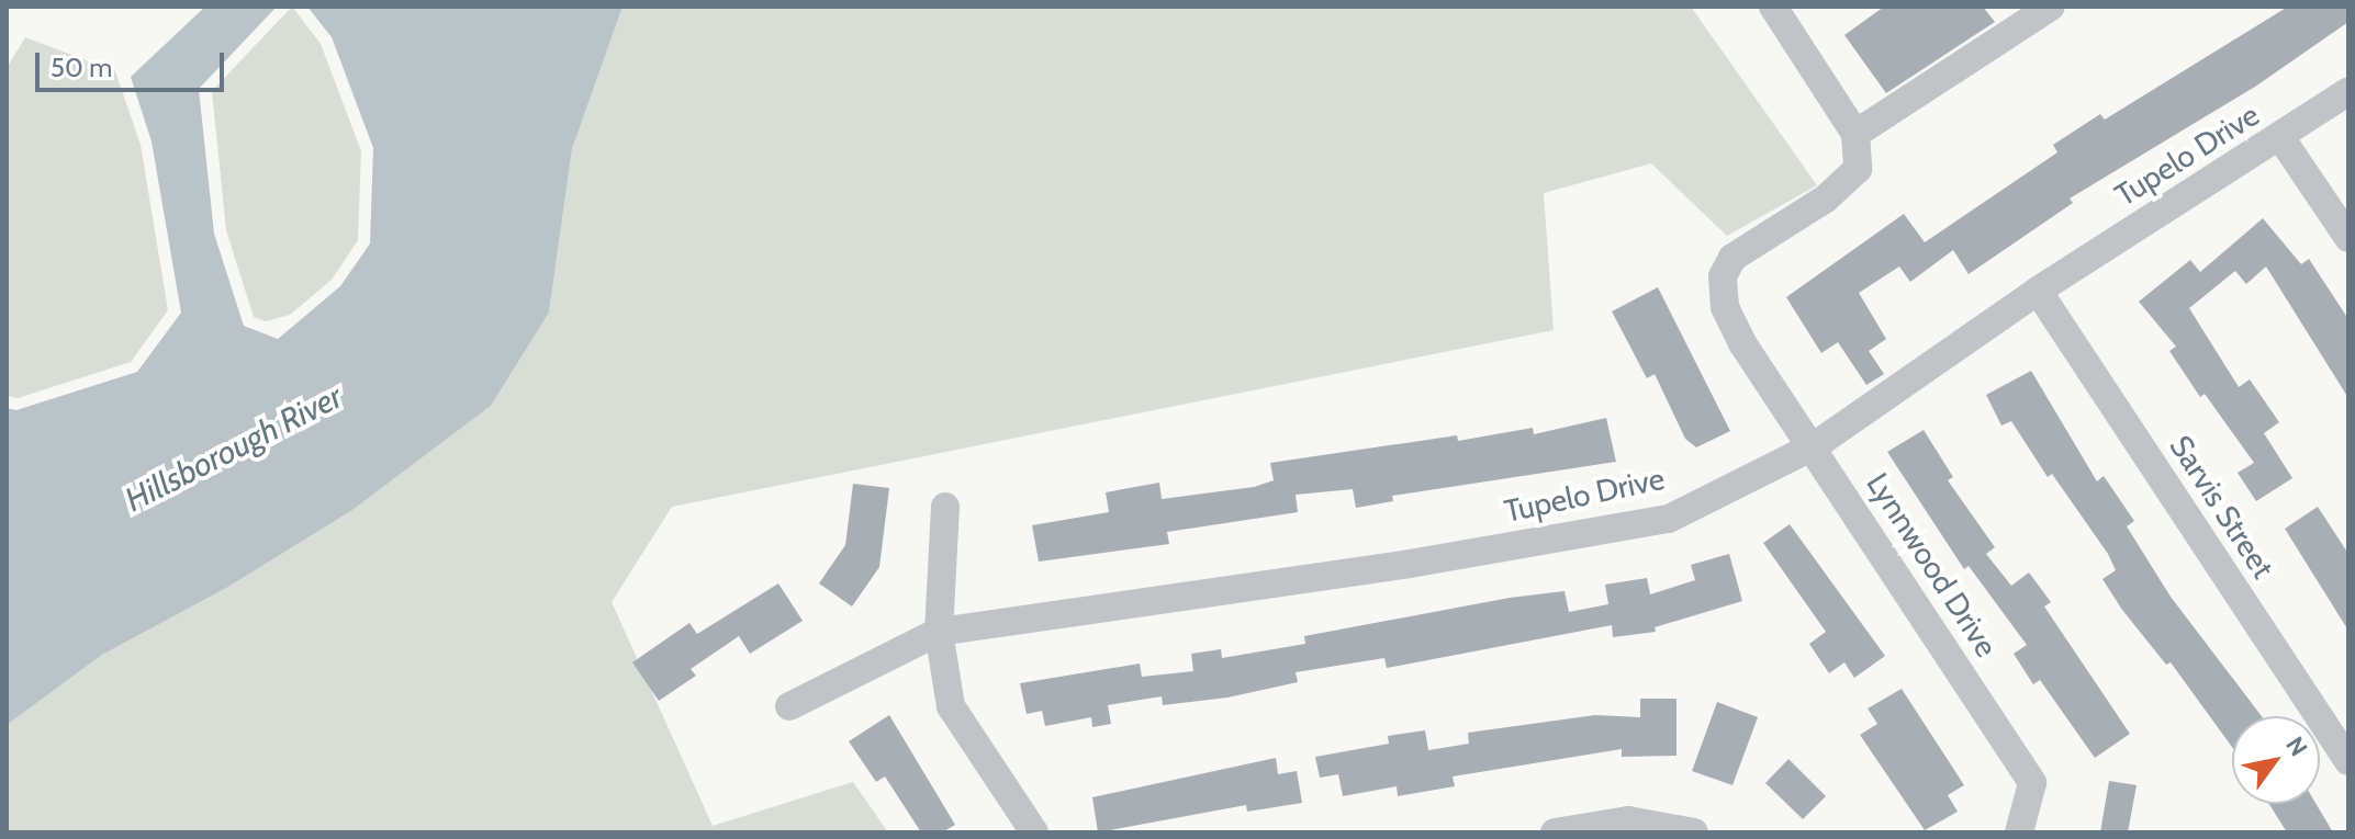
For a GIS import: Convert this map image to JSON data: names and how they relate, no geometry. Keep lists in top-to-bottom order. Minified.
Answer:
{"streets":{"street":["Tupelo Drive","Sarvis Street","Lynnwood Drive"]},"crossings":[["Tupelo Drive","Sarvis Street"],["Tupelo Drive","Lynnwood Drive"]],"water":["Hillsborough River"],"scale_bar":"50 m","north":"top right"}
